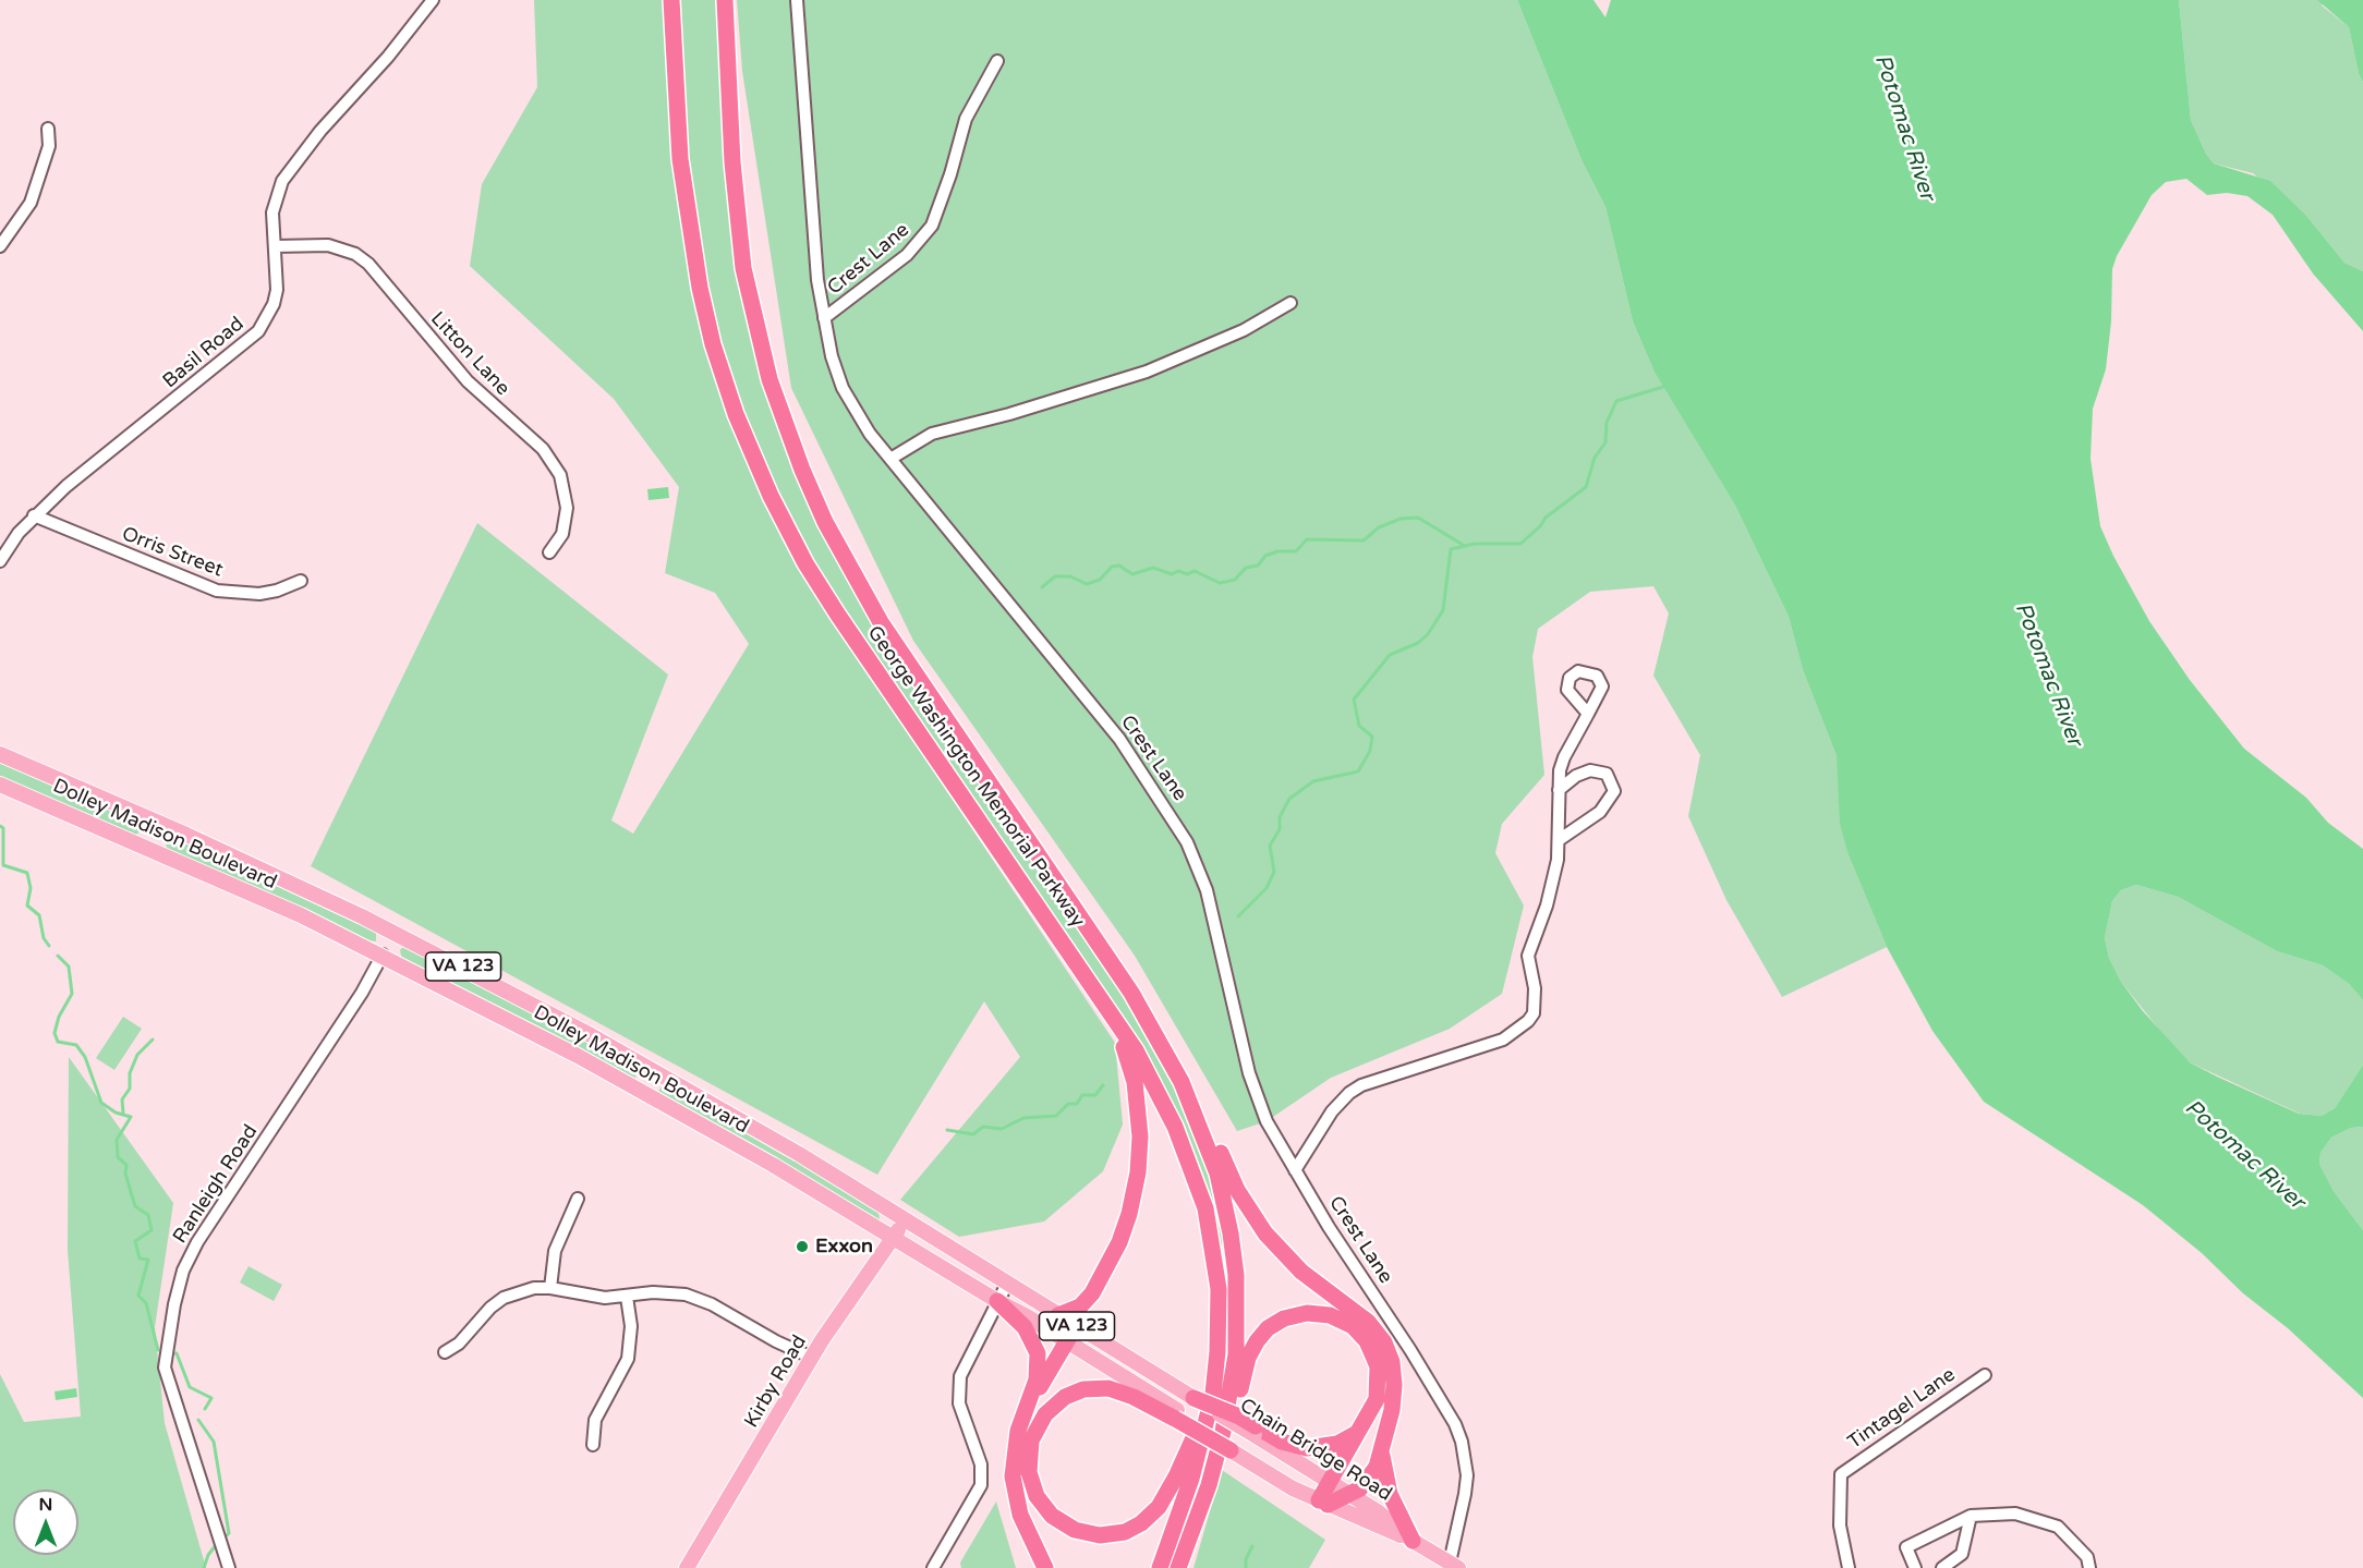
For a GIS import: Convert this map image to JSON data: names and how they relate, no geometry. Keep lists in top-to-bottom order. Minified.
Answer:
{"streets":{"highway":["George Washington Memorial Parkway"],"main road":["Dolley Madison Boulevard","VA 123","Kirby Road","Chain Bridge Road"],"street":["Crest Lane","Basil Road","Litton Lane","Orris Street","Ranleigh Road","Tintagel Lane"]},"crossings":[["Crest Lane","Chain Bridge Road"],["Basil Road","Litton Lane"],["Basil Road","Orris Street"],["Dolley Madison Boulevard","Ranleigh Road"],["Dolley Madison Boulevard","Kirby Road"]],"water":["Potomac River"],"places":["Exxon"],"north":"top"}
